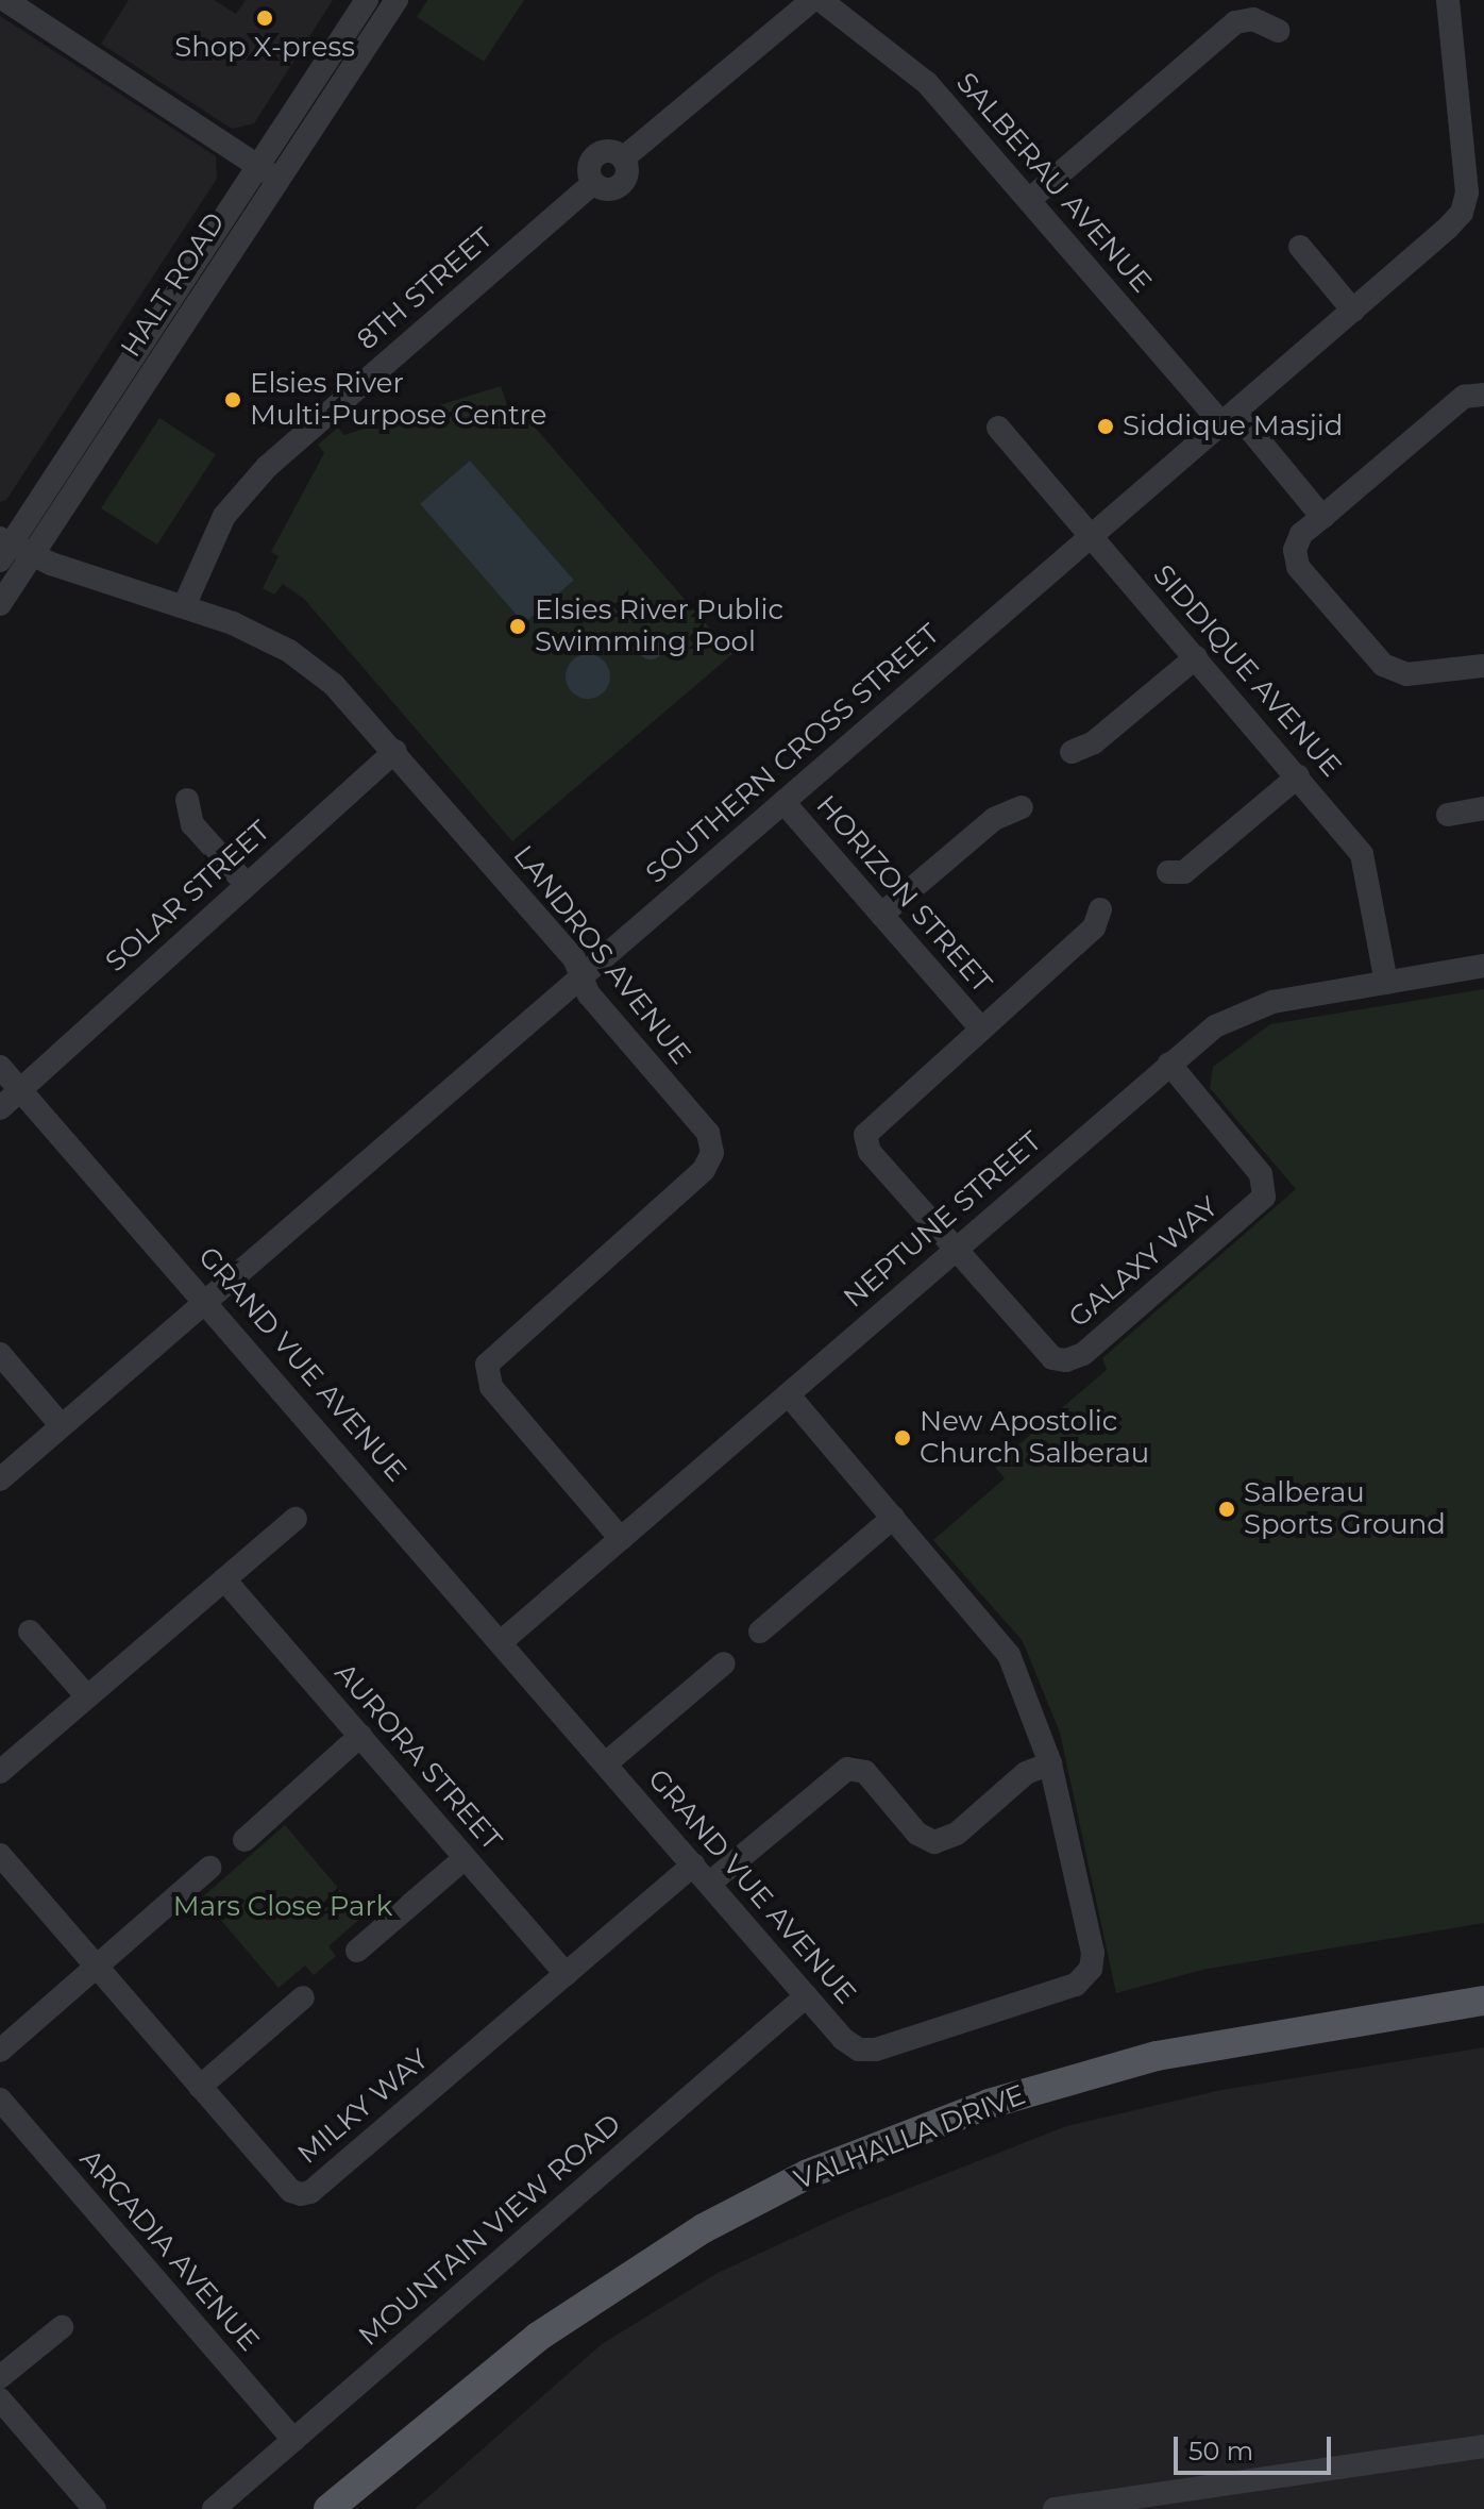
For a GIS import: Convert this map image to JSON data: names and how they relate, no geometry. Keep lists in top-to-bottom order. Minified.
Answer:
{"streets":{"main road":["VALHALLA DRIVE"],"street":["SALBERAU AVENUE","HALT ROAD","8TH STREET","SIDDIQUE AVENUE","SOUTHERN CROSS STREET","HORIZON STREET","SOLAR STREET","LANDROS AVENUE","NEPTUNE STREET","GALAXY WAY","GRAND VUE AVENUE","AURORA STREET","MILKY WAY","MOUNTAIN VIEW ROAD","ARCADIA AVENUE"]},"crossings":[["SALBERAU AVENUE","SOUTHERN CROSS STREET"],["HALT ROAD","LANDROS AVENUE"],["8TH STREET","LANDROS AVENUE"],["SIDDIQUE AVENUE","SOUTHERN CROSS STREET"],["SIDDIQUE AVENUE","NEPTUNE STREET"],["SOUTHERN CROSS STREET","HORIZON STREET"],["SOUTHERN CROSS STREET","LANDROS AVENUE"],["SOUTHERN CROSS STREET","GRAND VUE AVENUE"],["HORIZON STREET","GALAXY WAY"],["SOLAR STREET","LANDROS AVENUE"],["SOLAR STREET","GRAND VUE AVENUE"],["LANDROS AVENUE","NEPTUNE STREET"],["NEPTUNE STREET","GALAXY WAY"],["NEPTUNE STREET","GRAND VUE AVENUE"],["GRAND VUE AVENUE","MILKY WAY"],["GRAND VUE AVENUE","MOUNTAIN VIEW ROAD"],["AURORA STREET","MILKY WAY"],["MOUNTAIN VIEW ROAD","ARCADIA AVENUE"]],"parks":["Mars Close Park"],"places":["Shop X-press","Elsies River Multi-Purpose Centre","Siddique Masjid","Elsies River Public Swimming Pool","New Apostolic Church Salberau","Salberau Sports Ground"],"scale_bar":"50 m"}
